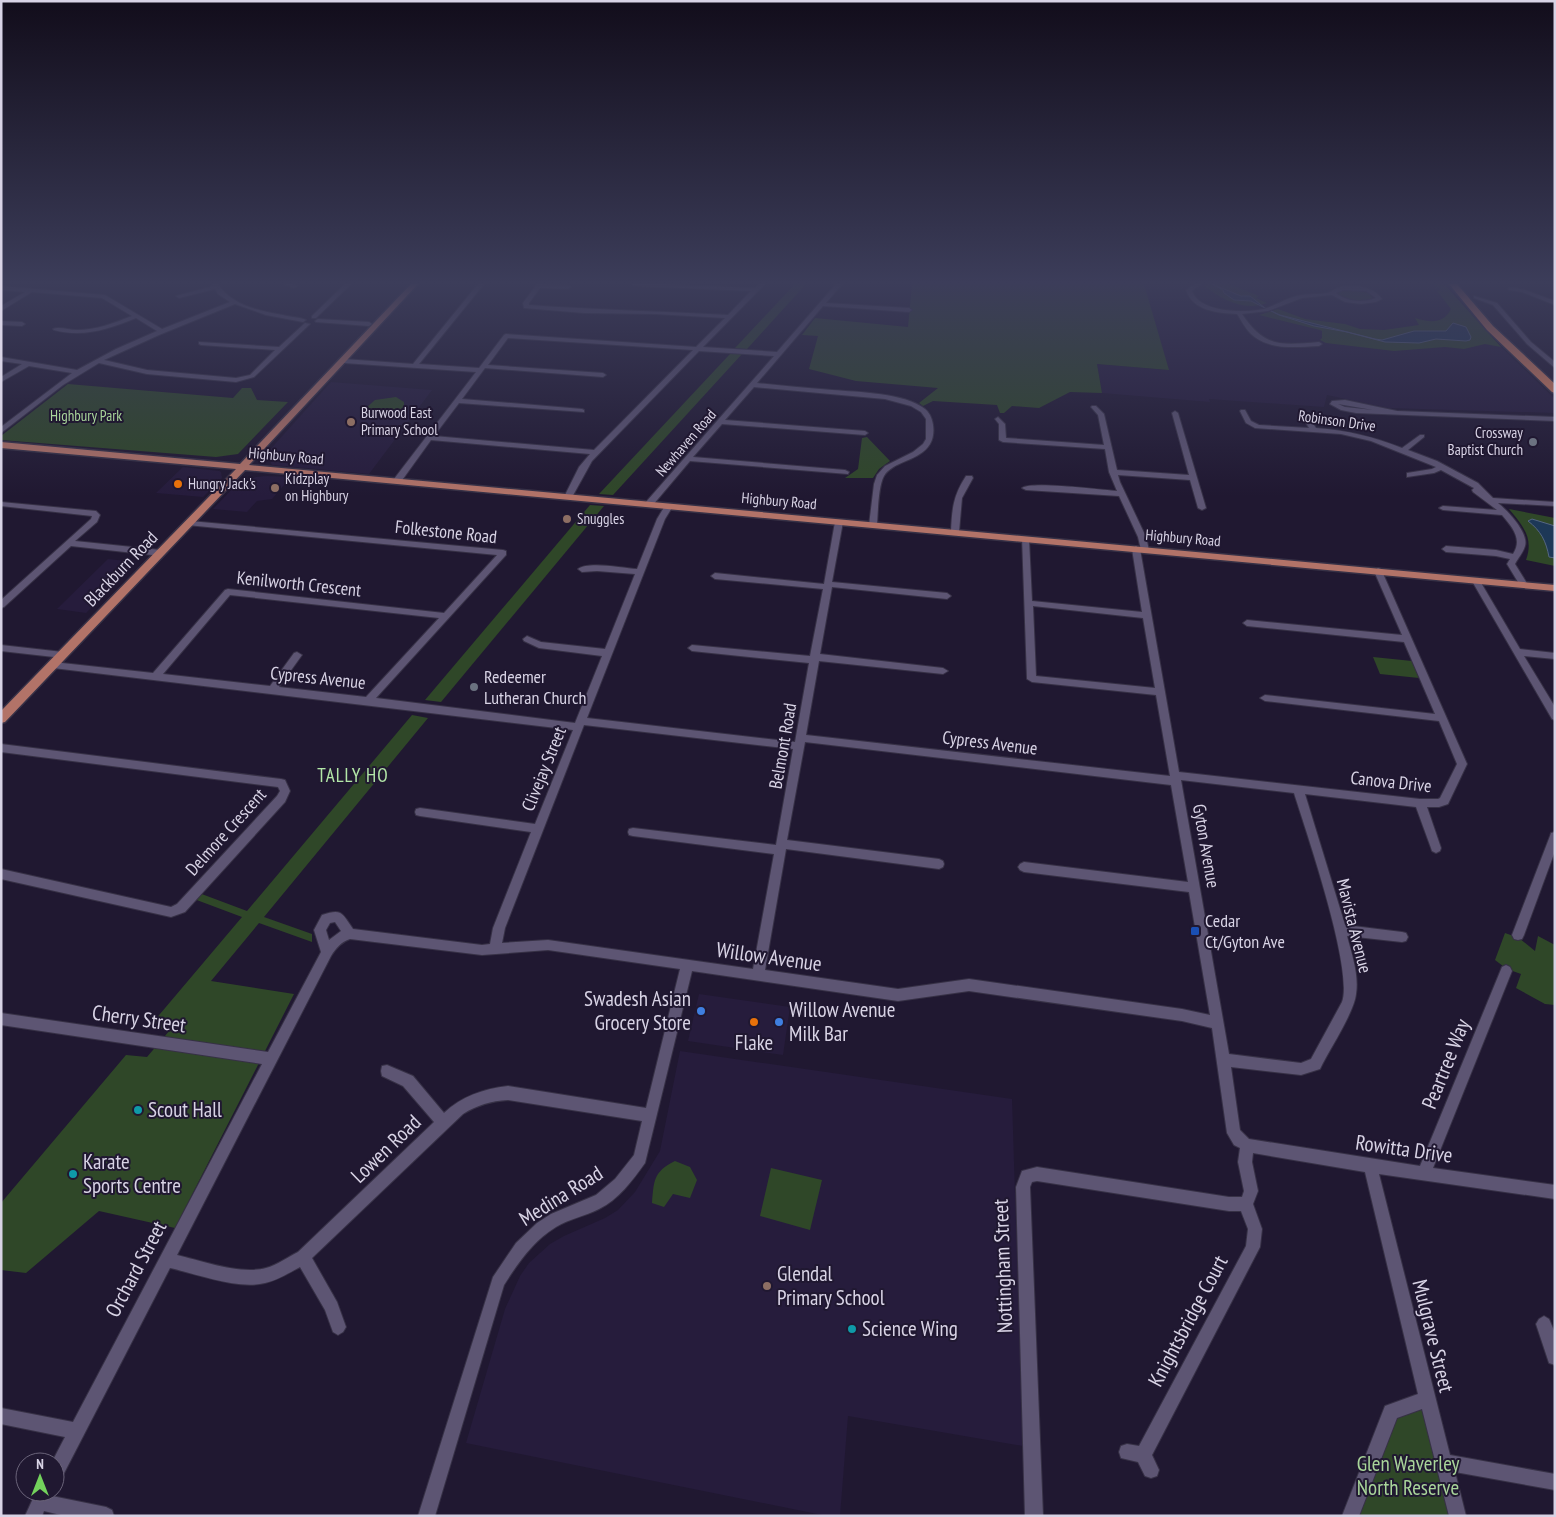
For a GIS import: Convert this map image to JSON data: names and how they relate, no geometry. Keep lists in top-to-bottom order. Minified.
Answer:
{"streets":{"main road":["Highbury Road","Blackburn Road"],"street":["Robinson Drive","Newhaven Road","Folkestone Road","Kenilworth Crescent","Cypress Avenue","Belmont Road","Clivejay Street","Canova Drive","Delmore Crescent","Gyton Avenue","Mavista Avenue","Willow Avenue","Cherry Street","Peartree Way","Lowen Road","Rowitta Drive","Medina Road","Nottingham Street","Orchard Street","Knightsbridge Court","Mulgrave Street"]},"crossings":[["Newhaven Road","Highbury Road"],["Highbury Road","Blackburn Road"],["Highbury Road","Belmont Road"],["Highbury Road","Clivejay Street"],["Highbury Road","Canova Drive"],["Highbury Road","Gyton Avenue"],["Folkestone Road","Blackburn Road"],["Folkestone Road","Kenilworth Crescent"],["Folkestone Road","Cypress Avenue"],["Blackburn Road","Cypress Avenue"],["Kenilworth Crescent","Cypress Avenue"],["Cypress Avenue","Belmont Road"],["Cypress Avenue","Clivejay Street"],["Cypress Avenue","Canova Drive"],["Cypress Avenue","Gyton Avenue"],["Belmont Road","Willow Avenue"],["Clivejay Street","Willow Avenue"],["Canova Drive","Gyton Avenue"],["Canova Drive","Mavista Avenue"],["Gyton Avenue","Mavista Avenue"],["Gyton Avenue","Willow Avenue"],["Gyton Avenue","Rowitta Drive"],["Willow Avenue","Medina Road"],["Willow Avenue","Orchard Street"],["Cherry Street","Orchard Street"],["Peartree Way","Rowitta Drive"],["Lowen Road","Medina Road"],["Lowen Road","Orchard Street"],["Rowitta Drive","Mulgrave Street"],["Nottingham Street","Knightsbridge Court"]],"districts":["TALLY HO"],"parks":["Highbury Park","Glen Waverley North Reserve"],"places":{"other":["Burwood East Primary School","Crossway Baptist Church","Hungry Jack's","Kidzplay on Highbury","Snuggles","Redeemer Lutheran Church","Swadesh Asian Grocery Store","Flake","Willow Avenue Milk Bar","Scout Hall","Karate Sports Centre","Glendal Primary School","Science Wing"],"transit":["Cedar Ct/Gyton Ave"]},"north":"top"}
